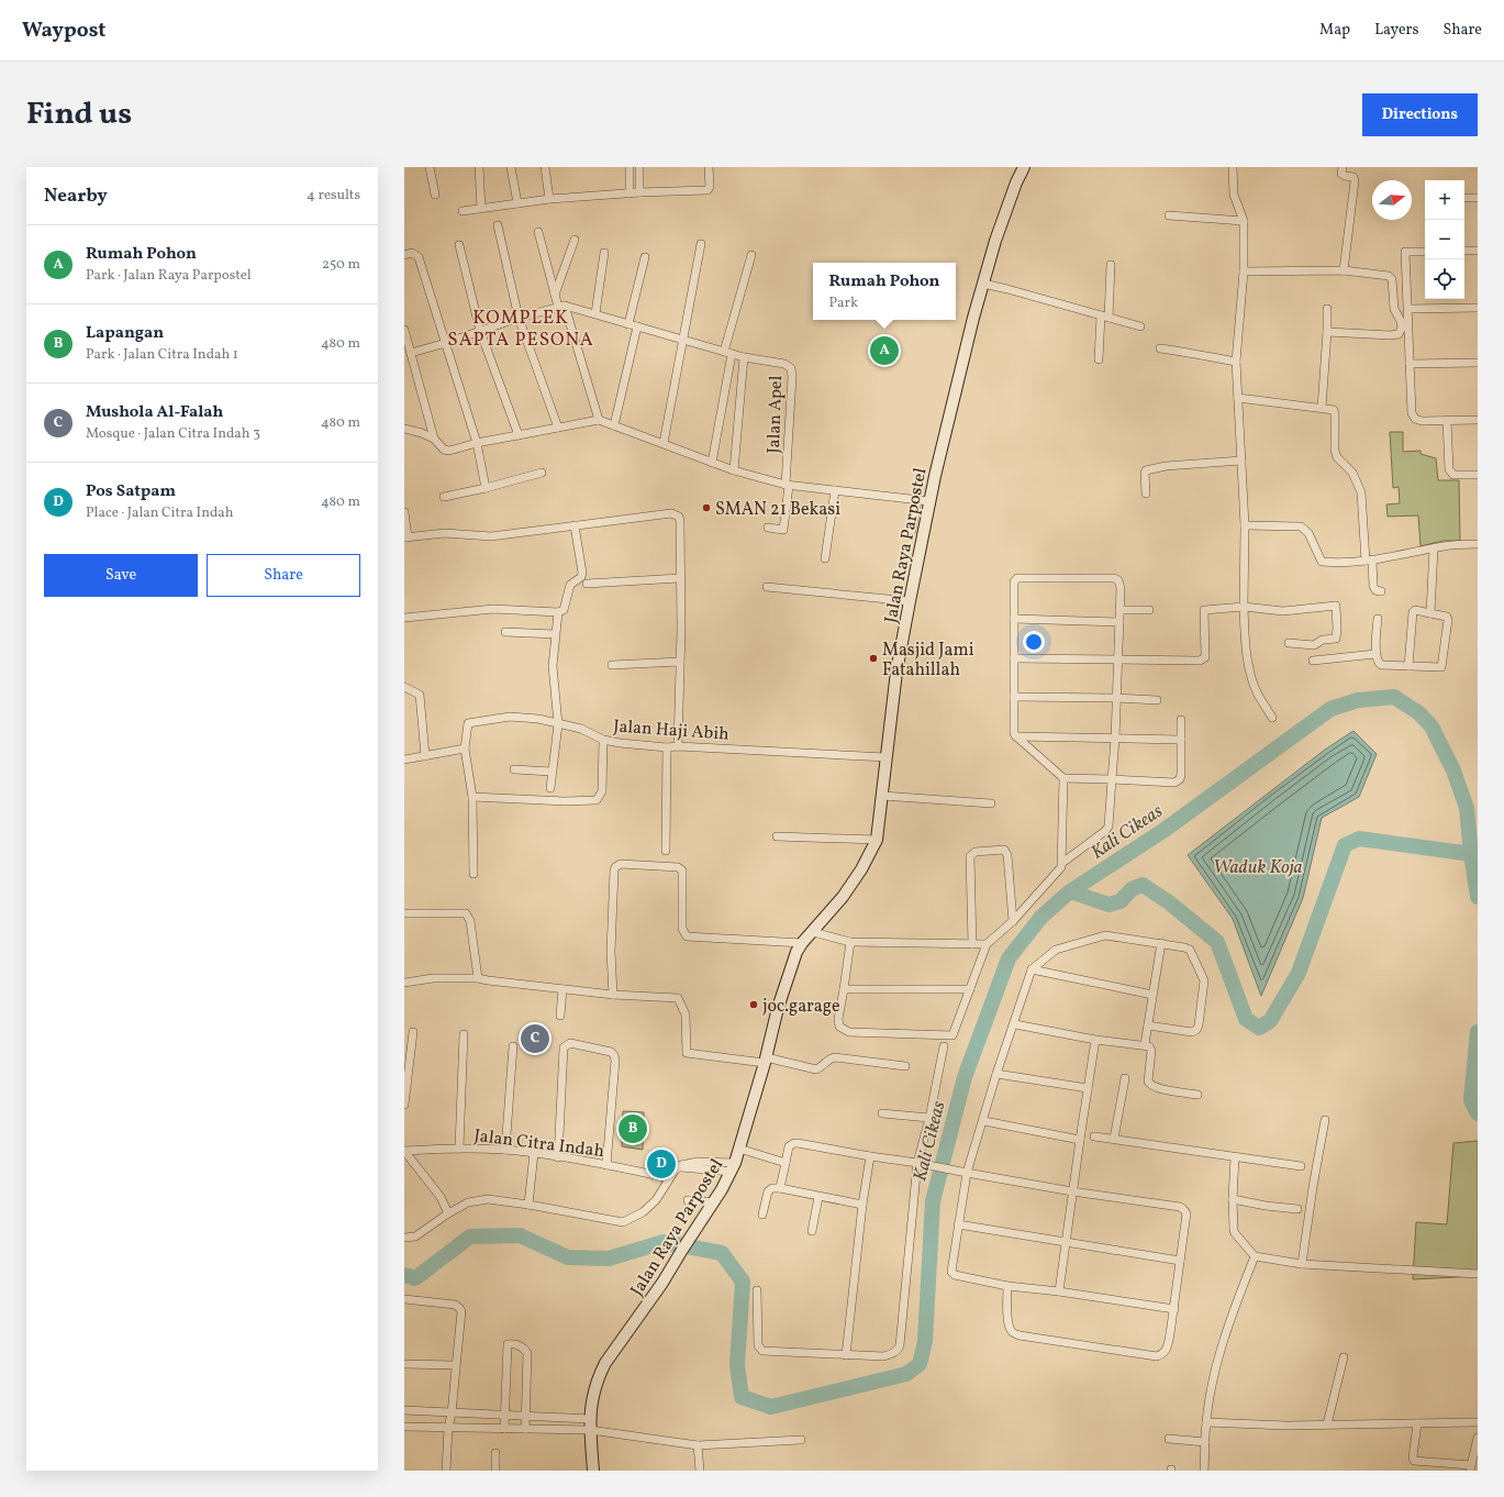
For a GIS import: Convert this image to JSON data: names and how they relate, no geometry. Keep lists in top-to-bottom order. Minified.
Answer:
{"streets":{"main road":["Jalan Raya Parpostel"],"street":["Jalan Apel","Jalan Haji Abih","Jalan Citra Indah"]},"crossings":[["Jalan Raya Parpostel","Jalan Haji Abih"]],"districts":["KOMPLEK SAPTA PESONA"],"water":["Kali Cikeas","Waduk Koja"],"places":["SMAN 21 Bekasi","Masjid Jami Fatahillah","joc.garage"],"north":"right","page":{"header":"Waypost","nav":["Map","Layers","Share"],"title":"Find us","buttons":["Directions",["Save","Share"]],"heading":["Nearby","4 results"],"map_buttons":["+","−"],"list":[{"mark":"A","name":"Rumah Pohon","note":"Park · Jalan Raya Parpostel","value":"250 m"},{"mark":"B","name":"Lapangan","note":"Park · Jalan Citra Indah 1","value":"480 m"},{"mark":"C","name":"Mushola Al-Falah","note":"Mosque · Jalan Citra Indah 3","value":"480 m"},{"mark":"D","name":"Pos Satpam","note":"Place · Jalan Citra Indah","value":"480 m"}],"popup":["Rumah Pohon","Park"],"pins":["A","C","B","D"]}}
